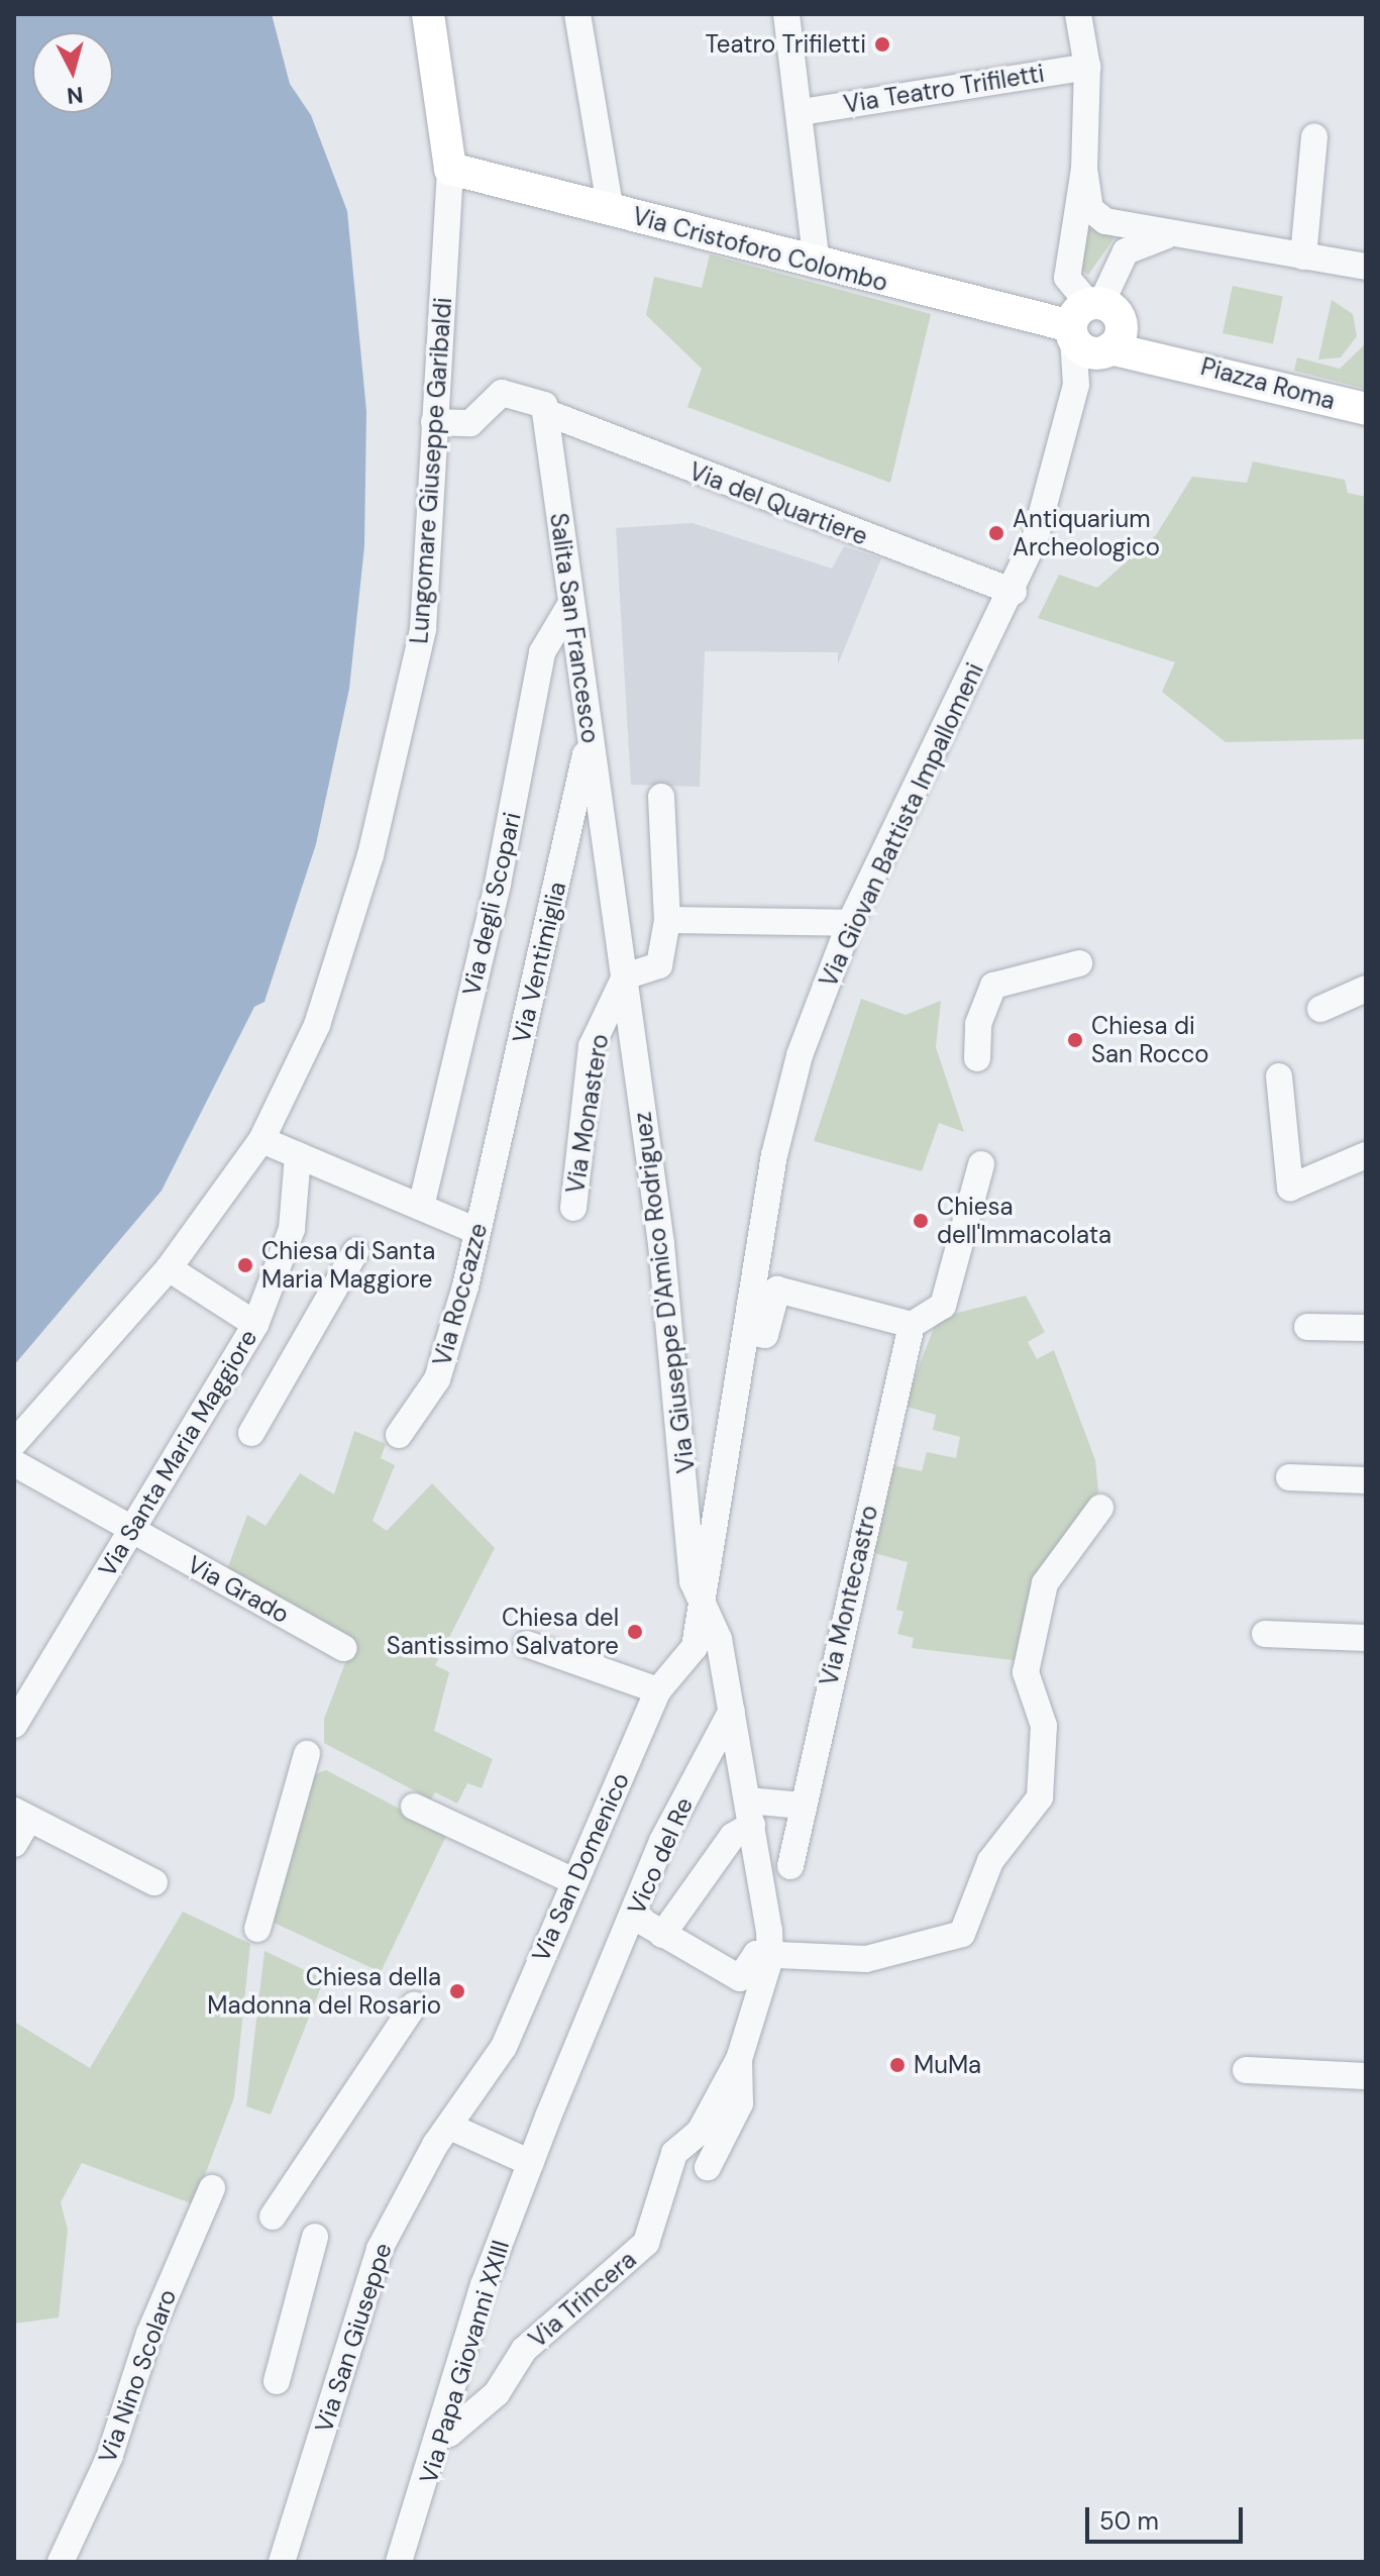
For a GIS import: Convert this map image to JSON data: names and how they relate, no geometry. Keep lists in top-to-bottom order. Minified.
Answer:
{"streets":{"main road":["Via Cristoforo Colombo","Piazza Roma","Lungomare Giuseppe Garibaldi"],"street":["Via Teatro Trifiletti","Via del Quartiere","Salita San Francesco","Via Giovan Battista Impallomeni","Via degli Scopari","Via Ventimiglia","Via Monastero","Via Giuseppe D'Amico Rodriguez","Via Roccazze","Via Santa Maria Maggiore","Via Grado","Via Montecastro","Vico del Re","Via San Domenico","Via Trincera","Via San Giuseppe","Via Papa Giovanni XXIII","Via Nino Scolaro"]},"crossings":[["Via Cristoforo Colombo","Piazza Roma"],["Via Cristoforo Colombo","Lungomare Giuseppe Garibaldi"],["Via Cristoforo Colombo","Via Giovan Battista Impallomeni"],["Piazza Roma","Via Giovan Battista Impallomeni"],["Via del Quartiere","Salita San Francesco"],["Via del Quartiere","Via Giovan Battista Impallomeni"],["Salita San Francesco","Via degli Scopari"],["Salita San Francesco","Via Ventimiglia"],["Salita San Francesco","Via Monastero"],["Salita San Francesco","Via Giuseppe D'Amico Rodriguez"],["Via Giovan Battista Impallomeni","Via Giuseppe D'Amico Rodriguez"],["Via Giovan Battista Impallomeni","Via San Domenico"],["Via Ventimiglia","Via Roccazze"],["Via Monastero","Via Giuseppe D'Amico Rodriguez"],["Via Giuseppe D'Amico Rodriguez","Vico del Re"],["Via Giuseppe D'Amico Rodriguez","Via San Domenico"],["Via Santa Maria Maggiore","Via Grado"],["Vico del Re","Via Papa Giovanni XXIII"],["Via San Domenico","Via San Giuseppe"],["Via Trincera","Via Papa Giovanni XXIII"]],"places":["Teatro Trifiletti","Antiquarium Archeologico","Chiesa di San Rocco","Chiesa dell'Immacolata","Chiesa di Santa Maria Maggiore","Chiesa del Santissimo Salvatore","Chiesa della Madonna del Rosario","MuMa"],"scale_bar":"50 m","north":"bottom"}
